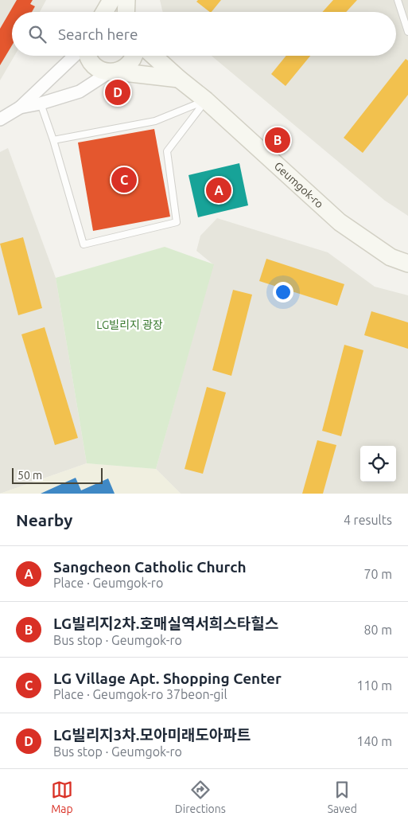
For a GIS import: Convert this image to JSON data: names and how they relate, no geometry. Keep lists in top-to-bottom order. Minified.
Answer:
{"streets":{"main road":["Geumgok-ro"]},"parks":["LG빌리지 광장"],"scale_bar":"50 m","page":{"search":"Search here","pins":["D","B","C","A"],"scale":"50 m","heading":["Nearby","4 results"],"list":[{"mark":"A","name":"Sangcheon Catholic Church","note":"Place · Geumgok-ro","value":"70 m"},{"mark":"B","name":"LG빌리지2차.호매실역서희스타힐스","note":"Bus stop · Geumgok-ro","value":"80 m"},{"mark":"C","name":"LG Village Apt. Shopping Center","note":"Place · Geumgok-ro 37beon-gil","value":"110 m"},{"mark":"D","name":"LG빌리지3차.모아미래도아파트","note":"Bus stop · Geumgok-ro","value":"140 m"}],"nav":["Map","Directions","Saved"]}}
